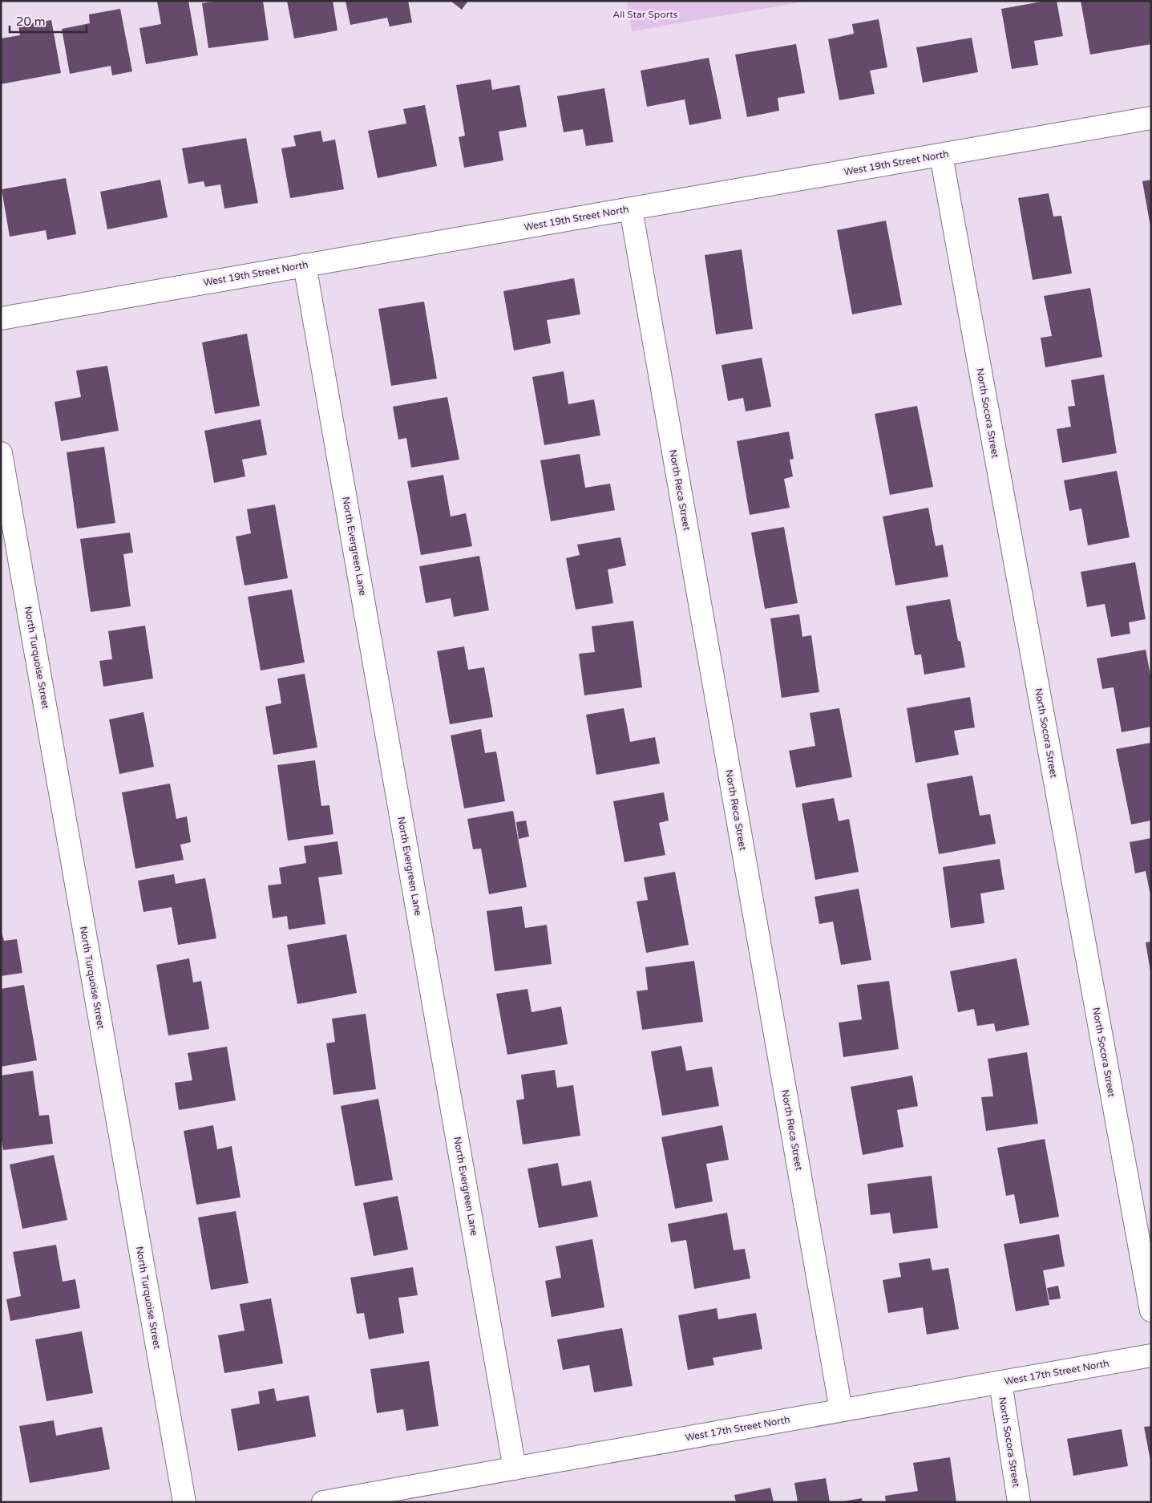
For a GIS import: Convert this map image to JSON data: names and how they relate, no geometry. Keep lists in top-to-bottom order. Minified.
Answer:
{"streets":{"street":["West 19th Street North","North Socora Street","North Reca Street","North Evergreen Lane","North Turquoise Street","West 17th Street North"]},"crossings":[["West 19th Street North","North Socora Street"],["West 19th Street North","North Reca Street"],["West 19th Street North","North Evergreen Lane"],["North Socora Street","West 17th Street North"],["North Reca Street","West 17th Street North"],["North Evergreen Lane","West 17th Street North"]],"parks":["All Star Sports"],"scale_bar":"20 m"}
